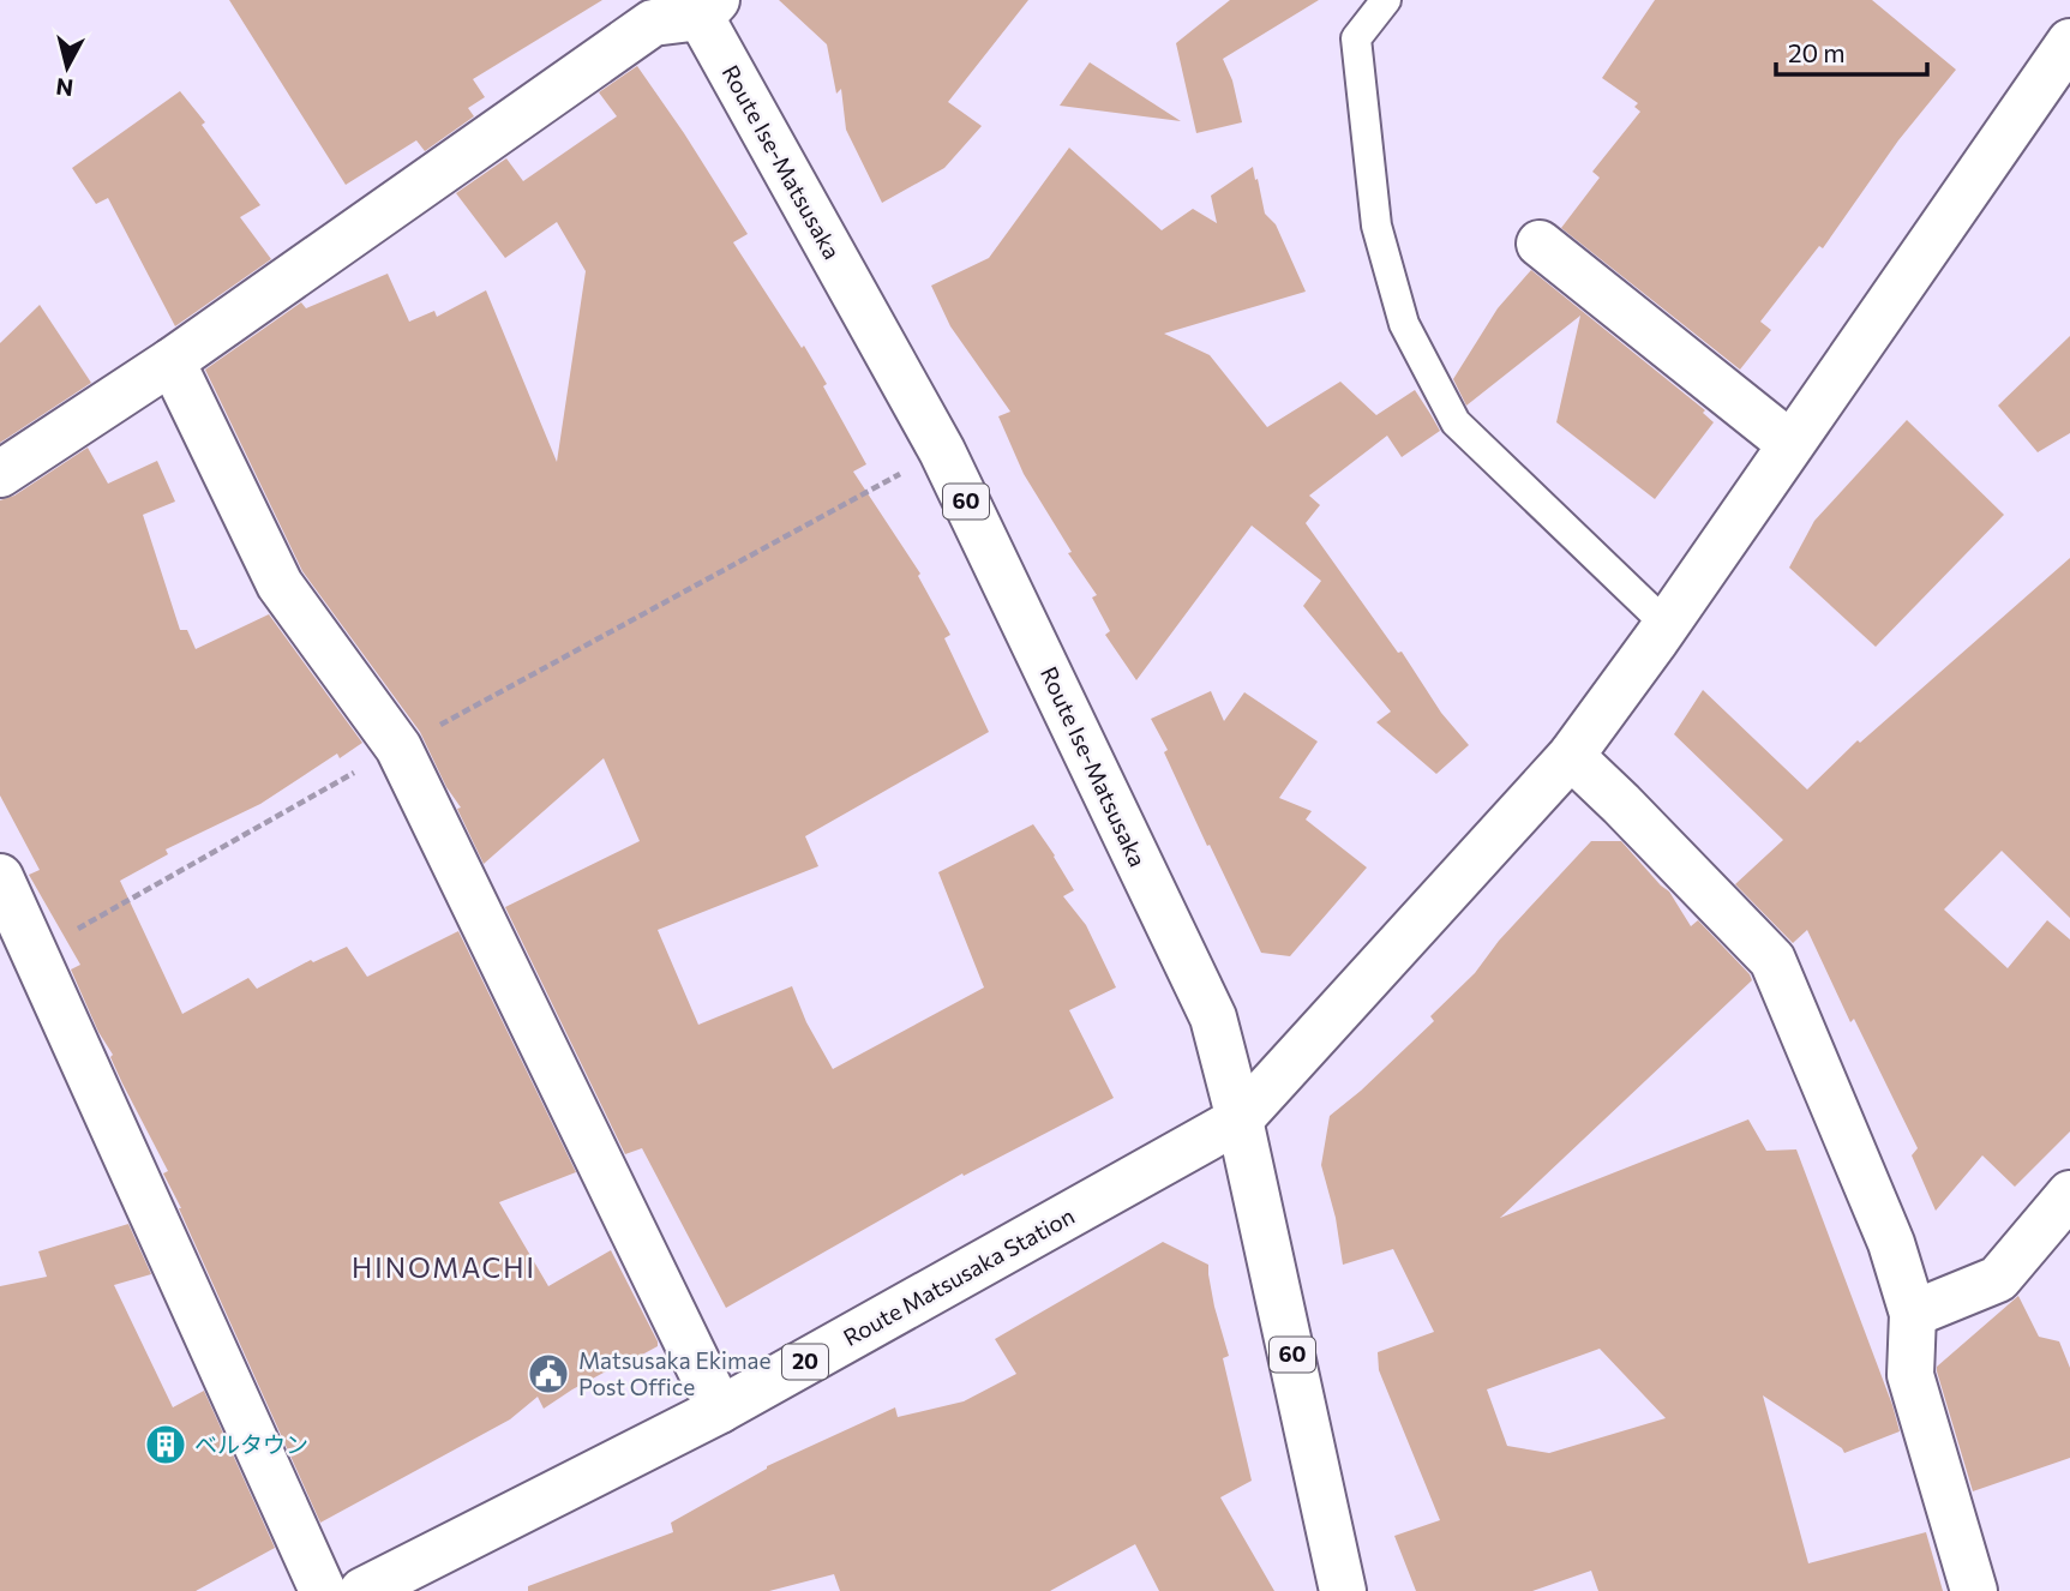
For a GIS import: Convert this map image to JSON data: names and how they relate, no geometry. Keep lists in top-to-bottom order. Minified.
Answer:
{"streets":{"street":["Route Ise-Matsusaka","60","Route Matsusaka Station","20"]},"crossings":[["Route Ise-Matsusaka","Route Matsusaka Station"]],"districts":["HINOMACHI"],"places":{"public building":["Matsusaka Ekimae Post Office"],"building":["ベルタウン"]},"scale_bar":"20 m","north":"bottom"}
